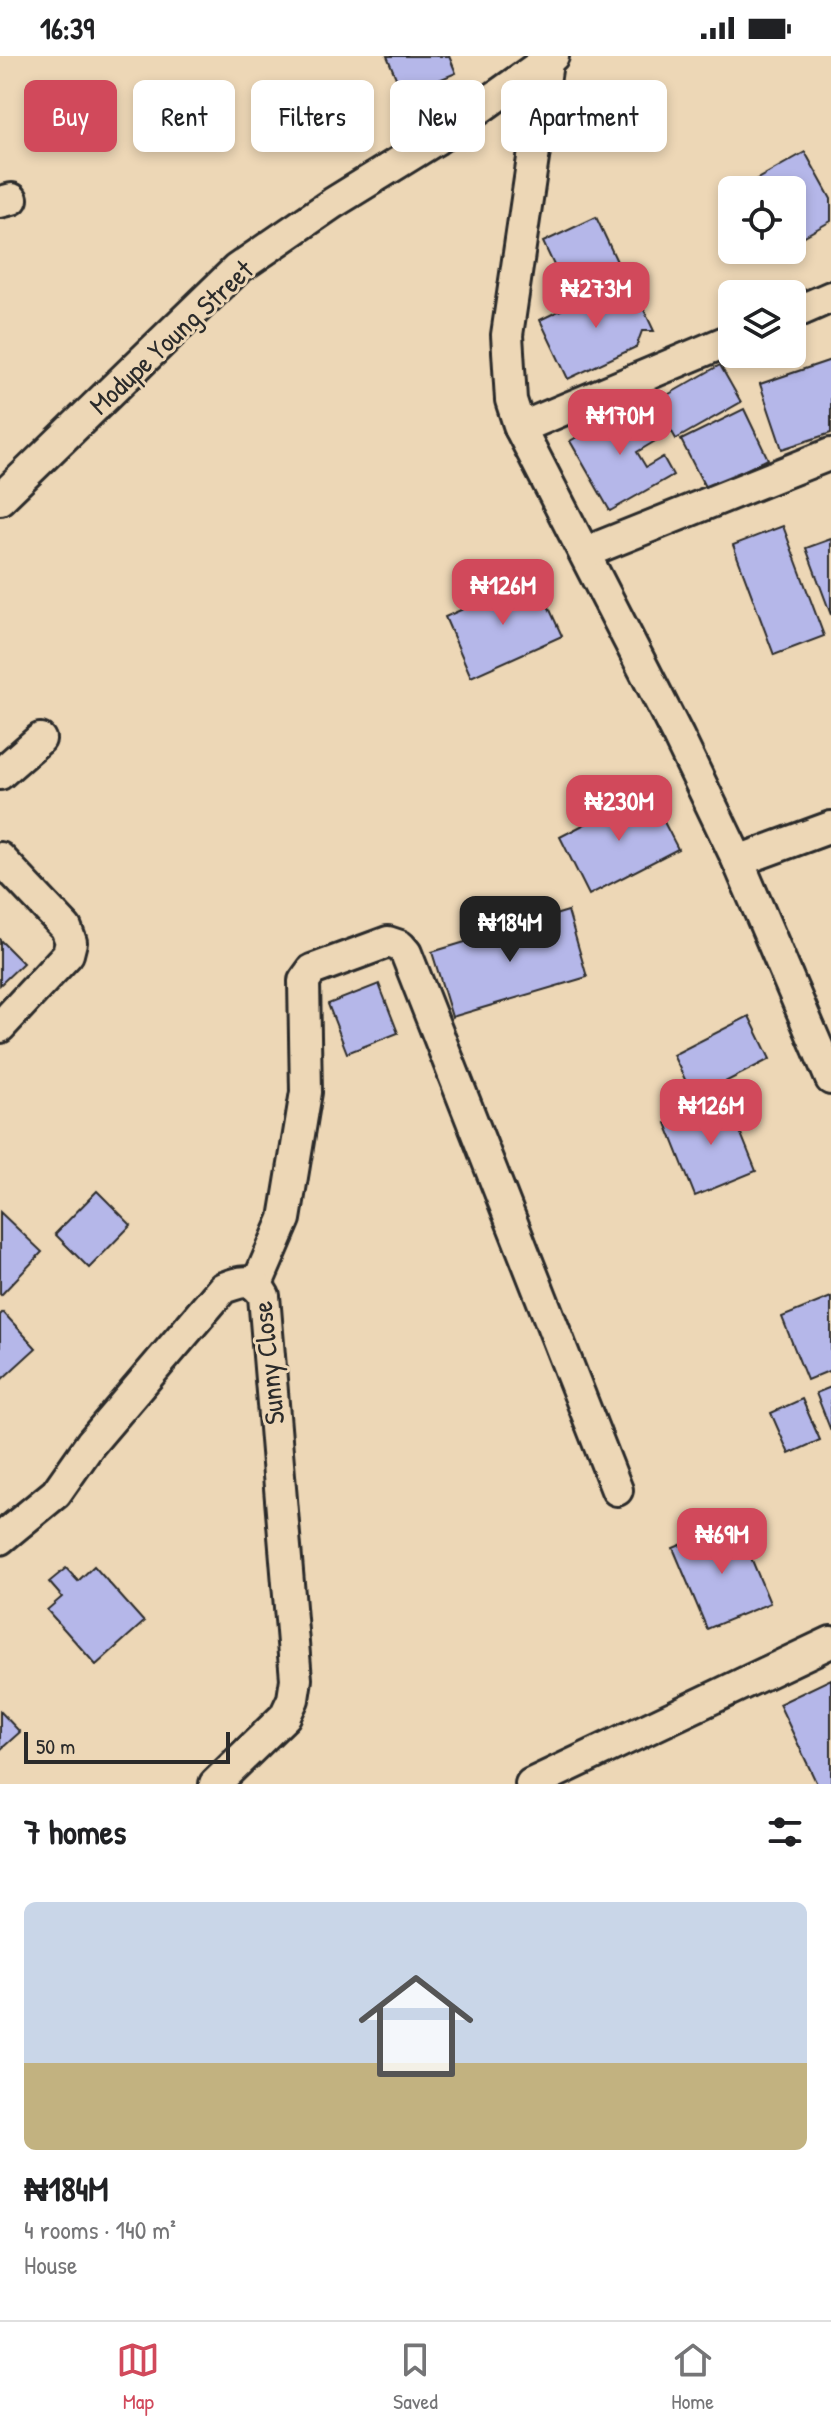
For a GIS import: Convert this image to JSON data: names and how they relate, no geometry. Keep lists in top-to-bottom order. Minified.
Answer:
{"streets":{"street":["Modupe Young Street","Sunny Close"]},"scale_bar":"50 m","page":{"status":"16:39","chip":["Buy","Rent","Filters","New","Apartment"],"price":["₦273M","₦170M","₦126M","₦230M","₦184M","₦126M","₦69M"],"scale":"50 m","heading":"7 homes","list":[{"name":"₦184M","note":"4 rooms · 140 m² · House"}],"tabs":["Map","Saved","Home"]}}
